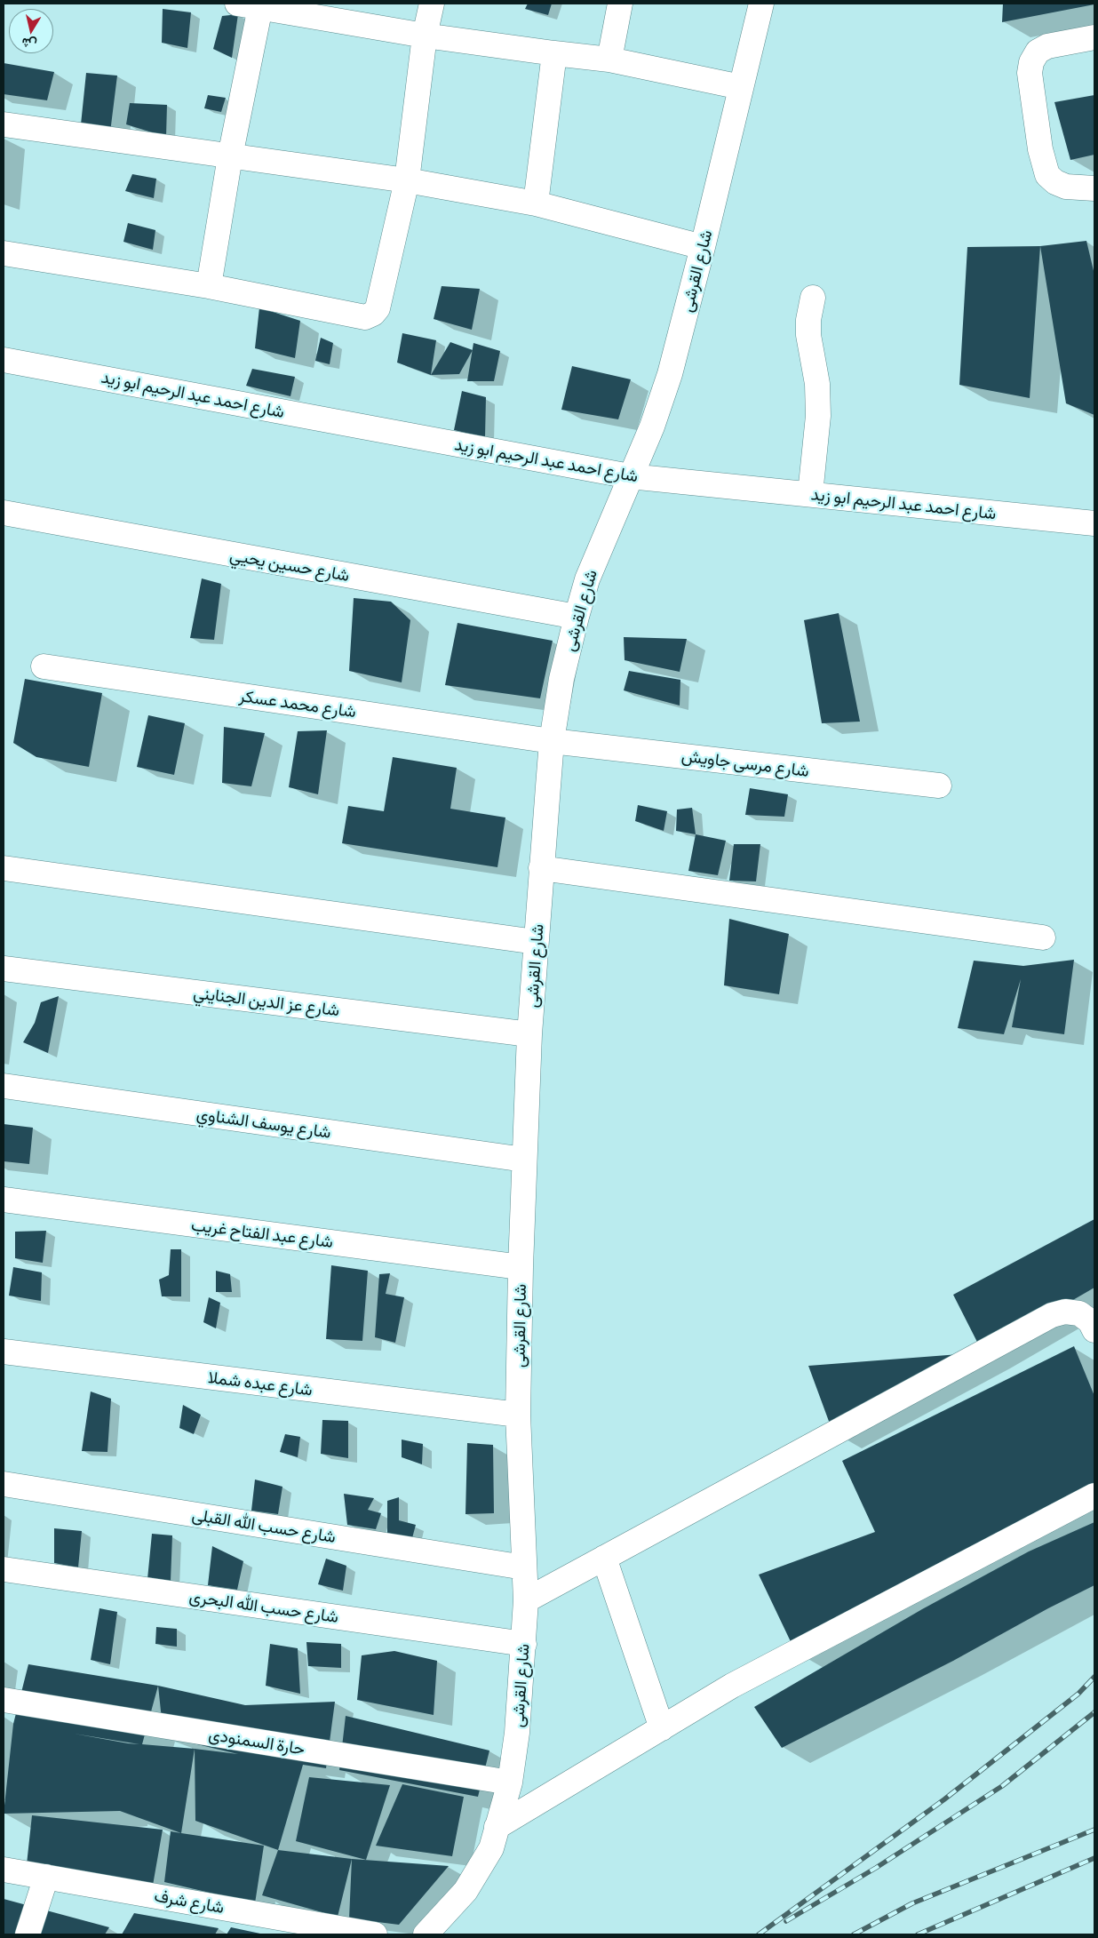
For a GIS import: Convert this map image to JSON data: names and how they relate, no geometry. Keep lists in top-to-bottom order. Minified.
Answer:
{"streets":{"street":["شارع القرشى","شارع احمد عبد الرحيم ابو زيد","شارع حسين يحيي","شارع محمد عسكر","شارع مرسى جاويش","شارع عز الدين الجنايني","شارع يوسف الشناوي","شارع عبد الفتاح غريب","شارع عبده شملا","شارع حسب الله القبلى","شارع حسب الله البحرى","حارة السمنودى","شارع شرف"]},"crossings":[["شارع القرشى","شارع احمد عبد الرحيم ابو زيد"],["شارع القرشى","شارع حسين يحيي"],["شارع القرشى","شارع محمد عسكر"],["شارع القرشى","شارع مرسى جاويش"],["شارع القرشى","شارع عز الدين الجنايني"],["شارع القرشى","شارع يوسف الشناوي"],["شارع القرشى","شارع عبد الفتاح غريب"],["شارع القرشى","شارع عبده شملا"],["شارع القرشى","شارع حسب الله القبلى"],["شارع القرشى","شارع حسب الله البحرى"],["شارع القرشى","حارة السمنودى"],["شارع محمد عسكر","شارع مرسى جاويش"]],"north":"bottom"}
